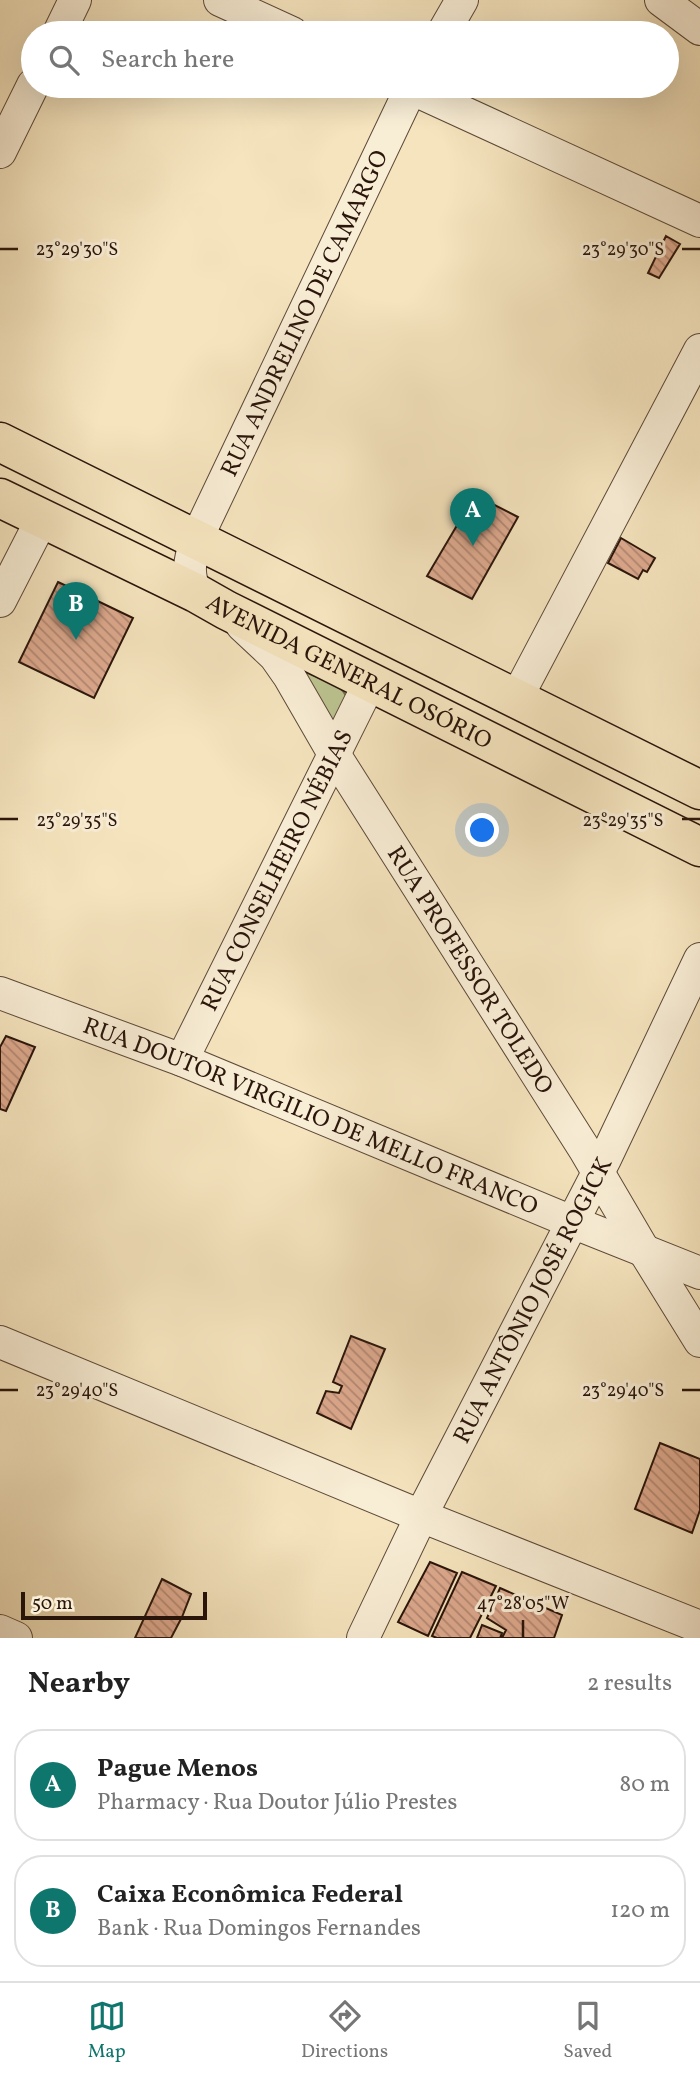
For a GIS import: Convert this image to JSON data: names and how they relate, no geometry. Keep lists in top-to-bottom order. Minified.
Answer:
{"streets":{"main road":["AVENIDA GENERAL OSÓRIO"],"street":["RUA ANDRELINO DE CAMARGO","RUA CONSELHEIRO NÉBIAS","RUA PROFESSOR TOLEDO","RUA DOUTOR VIRGILIO DE MELLO FRANCO","RUA ANTÔNIO JOSÉ ROGICK"]},"crossings":[["RUA ANDRELINO DE CAMARGO","AVENIDA GENERAL OSÓRIO"],["RUA ANDRELINO DE CAMARGO","RUA PROFESSOR TOLEDO"],["AVENIDA GENERAL OSÓRIO","RUA CONSELHEIRO NÉBIAS"],["AVENIDA GENERAL OSÓRIO","RUA PROFESSOR TOLEDO"],["RUA CONSELHEIRO NÉBIAS","RUA PROFESSOR TOLEDO"],["RUA CONSELHEIRO NÉBIAS","RUA DOUTOR VIRGILIO DE MELLO FRANCO"],["RUA PROFESSOR TOLEDO","RUA DOUTOR VIRGILIO DE MELLO FRANCO"],["RUA PROFESSOR TOLEDO","RUA ANTÔNIO JOSÉ ROGICK"],["RUA DOUTOR VIRGILIO DE MELLO FRANCO","RUA ANTÔNIO JOSÉ ROGICK"]],"scale_bar":"50 m","page":{"search":"Search here","pins":["A","B"],"scale":"50 m","heading":["Nearby","2 results"],"list":[{"mark":"A","name":"Pague Menos","note":"Pharmacy · Rua Doutor Júlio Prestes","value":"80 m"},{"mark":"B","name":"Caixa Econômica Federal","note":"Bank · Rua Domingos Fernandes","value":"120 m"}],"nav":["Map","Directions","Saved"]},"coordinates":["23°29'30\"S","23°29'35\"S","23°29'40\"S","47°28'05\"W"]}
